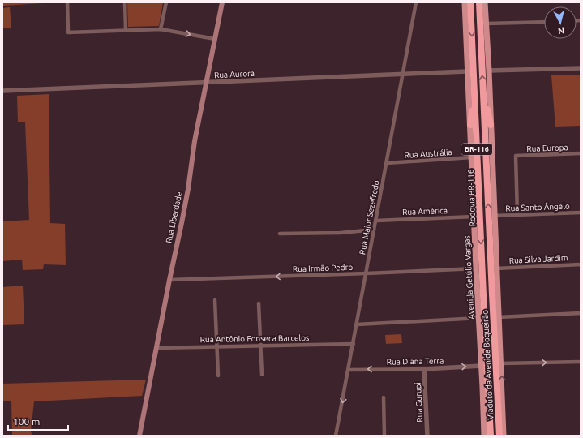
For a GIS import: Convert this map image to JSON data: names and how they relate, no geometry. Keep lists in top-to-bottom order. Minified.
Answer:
{"streets":{"highway":["BR-116","Rodovia BR-116","Viaduto da Avenida Boqueirão"],"main road":["Rua Liberdade","Avenida Getúlio Vargas"],"street":["Rua Aurora","Rua Europa","Rua Austrália","Rua Santo Ângelo","Rua América","Rua Major Sezefredo","Rua Silva Jardim","Rua Irmão Pedro","Rua Antônio Fonseca Barcelos","Rua Diana Terra","Rua Gurupi"]},"crossings":[["Rua Aurora","Rua Liberdade"],["Rua Aurora","Rua Major Sezefredo"],["Rua Aurora","Avenida Getúlio Vargas"],["Rua Europa","Rua Santo Ângelo"],["BR-116","Rodovia BR-116"],["BR-116","Avenida Getúlio Vargas"],["Rua Austrália","Rua Major Sezefredo"],["Rua Austrália","Avenida Getúlio Vargas"],["Rodovia BR-116","Viaduto da Avenida Boqueirão"],["Rua América","Rua Major Sezefredo"],["Rua América","Avenida Getúlio Vargas"],["Rua Liberdade","Rua Irmão Pedro"],["Rua Liberdade","Rua Antônio Fonseca Barcelos"],["Rua Major Sezefredo","Rua Irmão Pedro"],["Rua Major Sezefredo","Rua Antônio Fonseca Barcelos"],["Rua Major Sezefredo","Rua Diana Terra"],["Rua Irmão Pedro","Avenida Getúlio Vargas"],["Avenida Getúlio Vargas","Rua Diana Terra"],["Rua Diana Terra","Rua Gurupi"]],"one_way":["Rua Irmão Pedro"],"scale_bar":"100 m","north":"bottom"}
